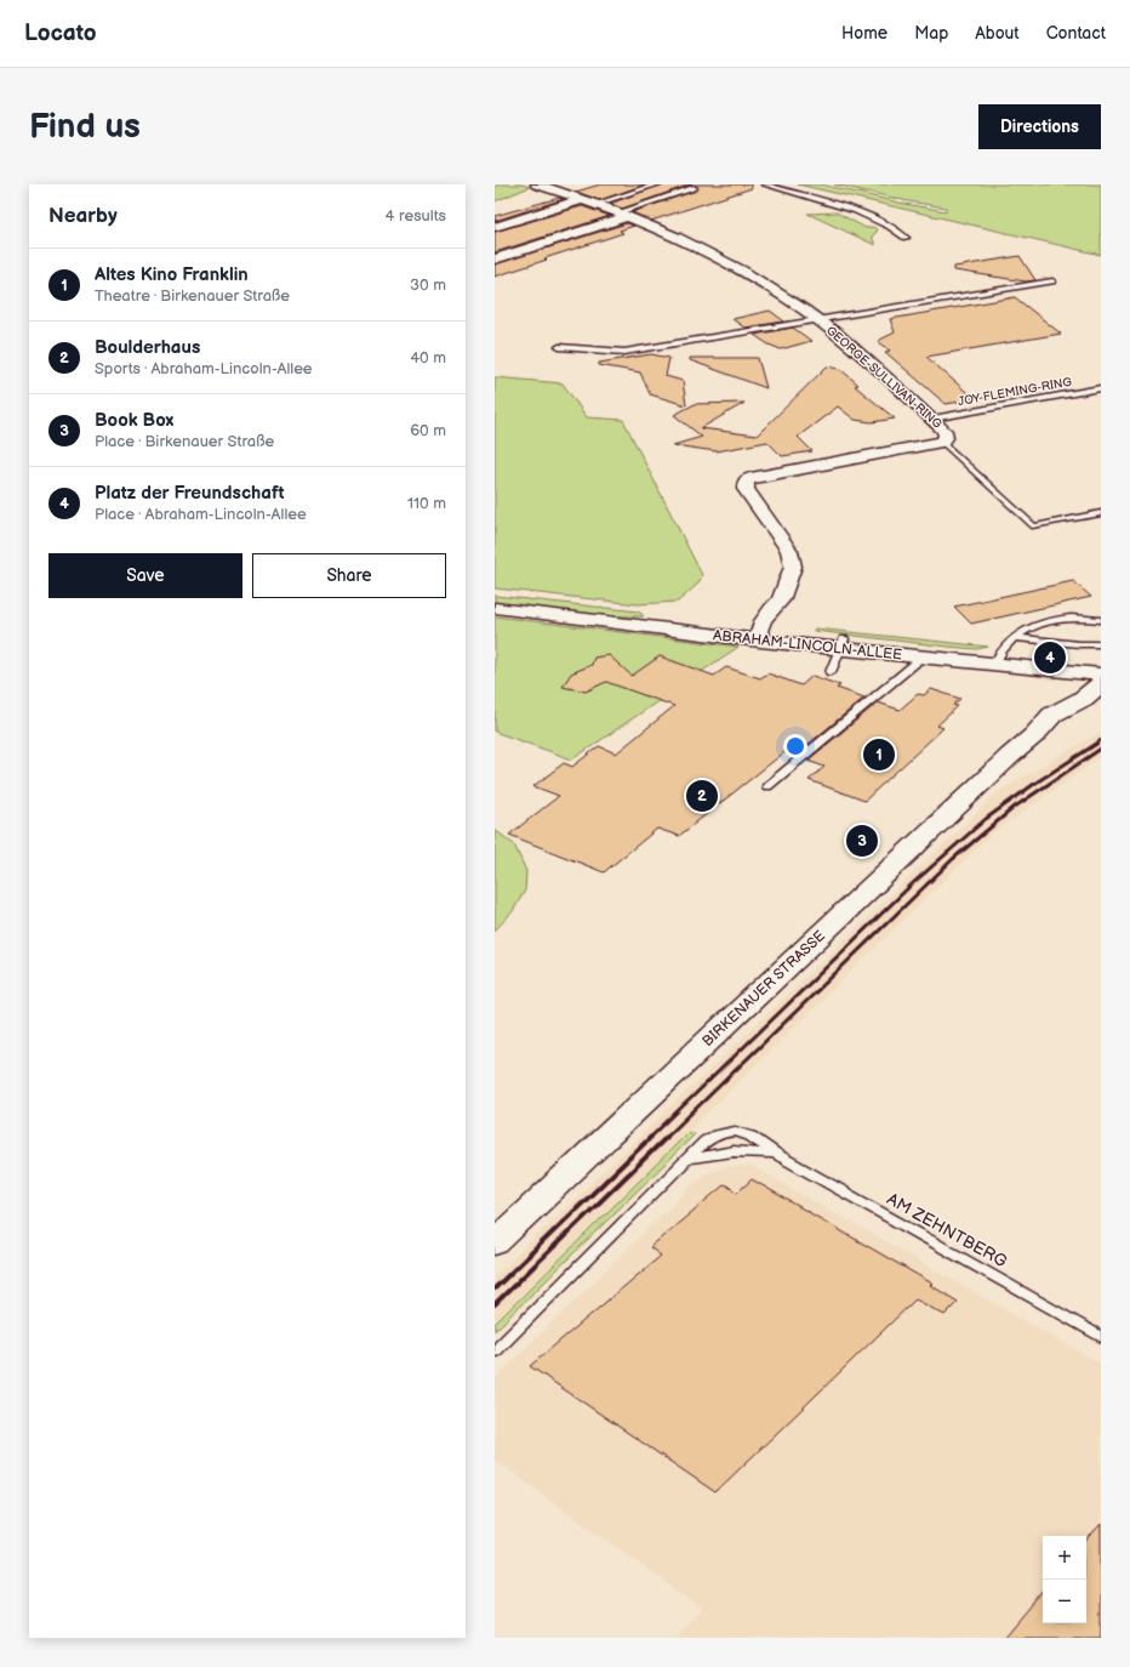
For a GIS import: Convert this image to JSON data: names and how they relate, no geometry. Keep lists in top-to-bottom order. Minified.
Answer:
{"streets":{"street":["GEORGE-SULLIVAN-RING","ABRAHAM-LINCOLN-ALLEE","BIRKENAUER STRASSE"],"lane":["JOY-FLEMING-RING","AM ZEHNTBERG"]},"crossings":[["GEORGE-SULLIVAN-RING","JOY-FLEMING-RING"],["GEORGE-SULLIVAN-RING","ABRAHAM-LINCOLN-ALLEE"]],"page":{"header":"Locato","nav":["Home","Map","About","Contact"],"buttons":["Directions",["Save","Share"]],"title":"Find us","heading":["Nearby","4 results"],"list":[{"mark":"1","name":"Altes Kino Franklin","note":"Theatre · Birkenauer Straße","value":"30 m"},{"mark":"2","name":"Boulderhaus","note":"Sports · Abraham-Lincoln-Allee","value":"40 m"},{"mark":"3","name":"Book Box","note":"Place · Birkenauer Straße","value":"60 m"},{"mark":"4","name":"Platz der Freundschaft","note":"Place · Abraham-Lincoln-Allee","value":"110 m"}],"pins":["4","1","2","3"],"map_buttons":["+","−"]}}
